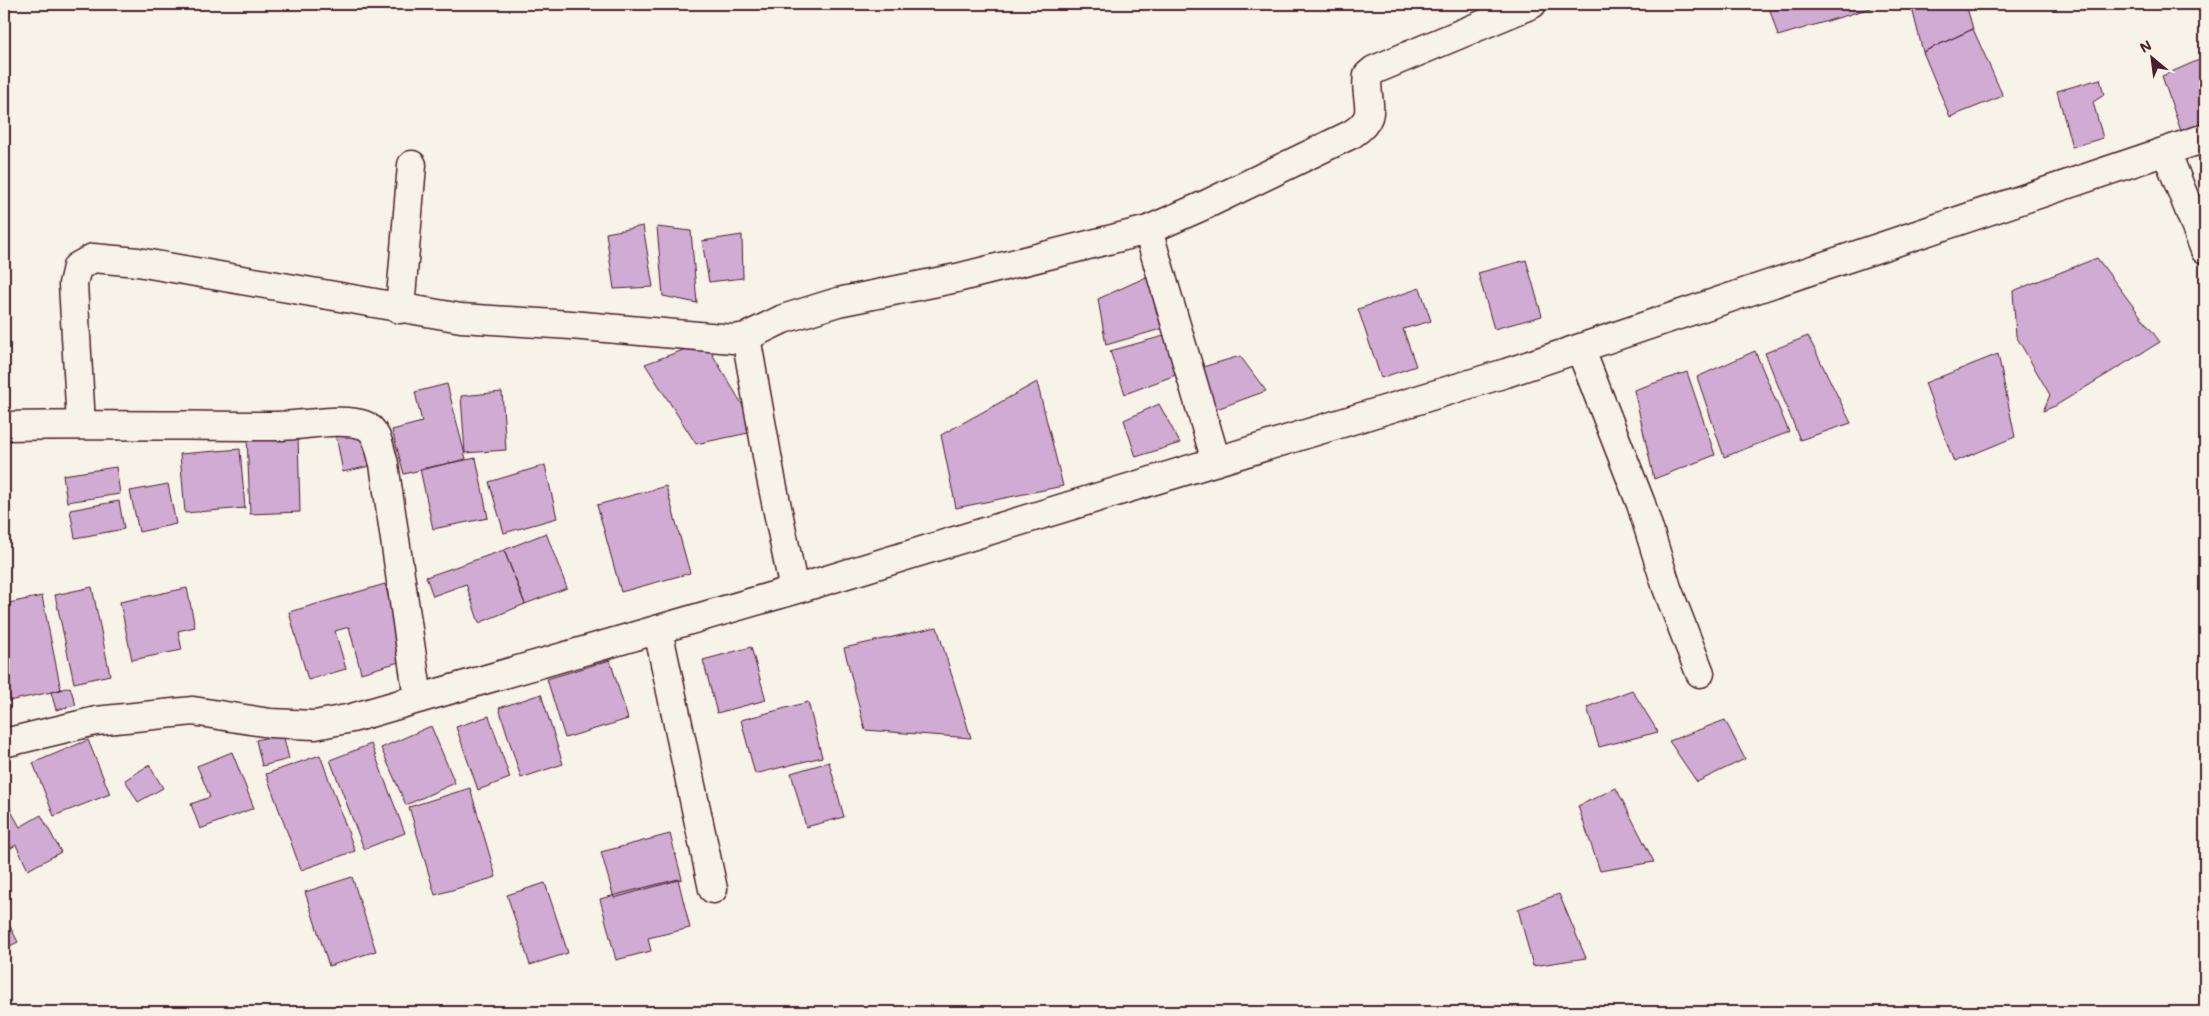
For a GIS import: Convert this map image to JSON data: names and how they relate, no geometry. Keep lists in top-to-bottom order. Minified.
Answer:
{"north":"top left"}
